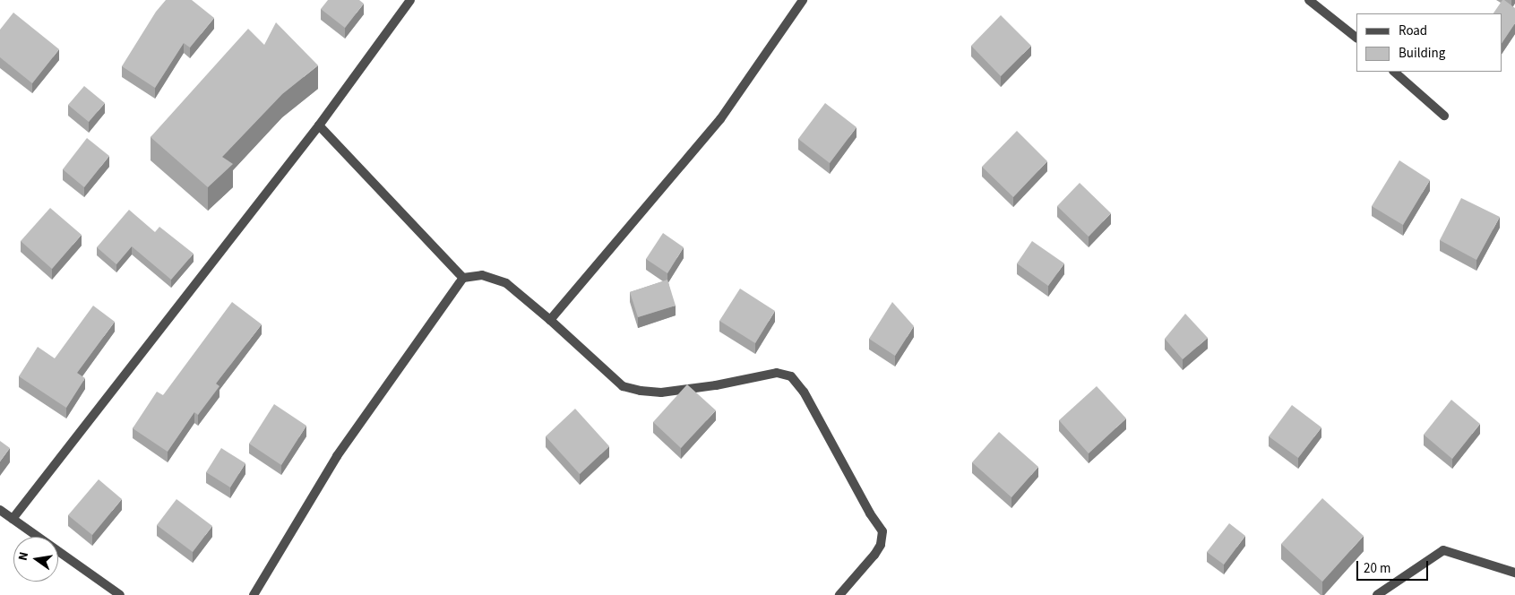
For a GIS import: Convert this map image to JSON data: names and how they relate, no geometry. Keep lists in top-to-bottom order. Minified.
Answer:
{"legend":["Road","Building"],"scale_bar":"20 m","north":"left"}
